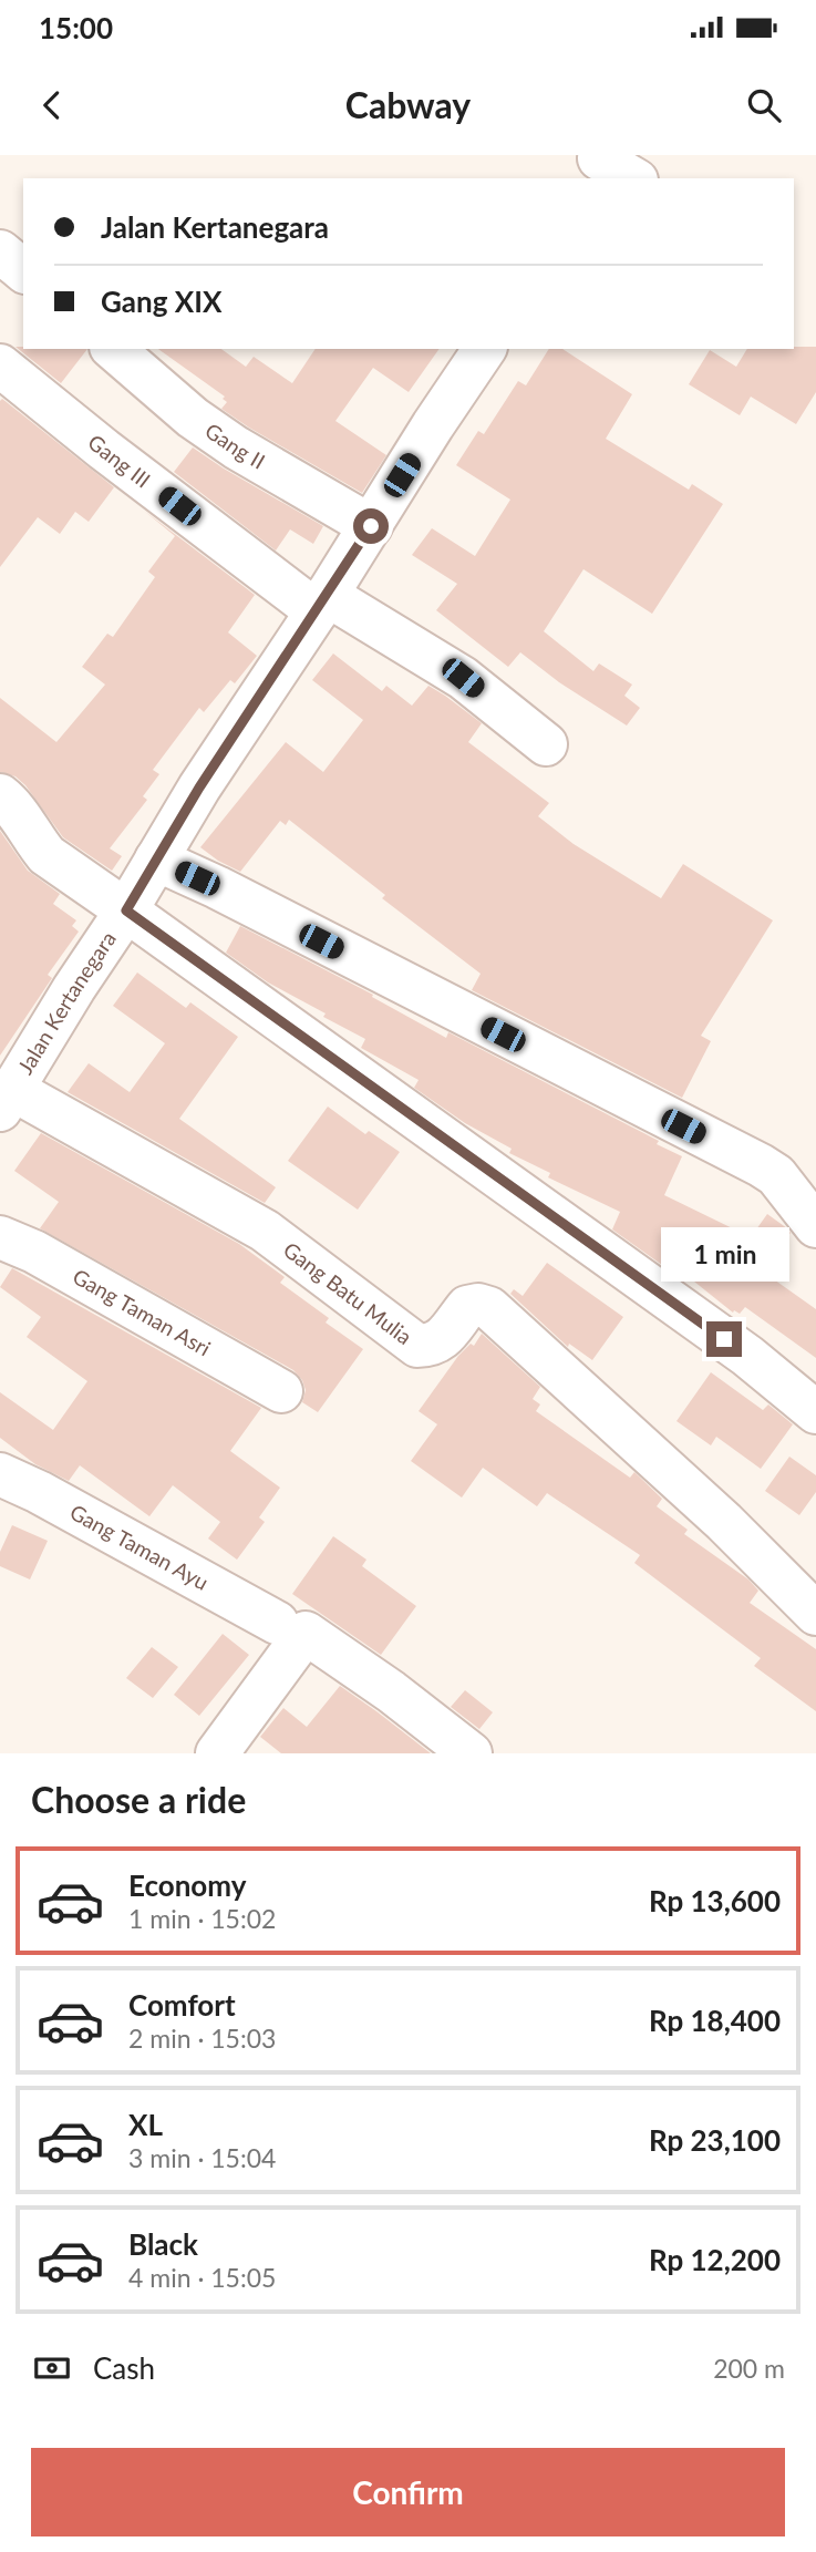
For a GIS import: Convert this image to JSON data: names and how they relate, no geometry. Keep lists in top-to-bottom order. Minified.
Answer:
{"streets":{"street":["Gang II","Gang III","Jalan Kertanegara","Gang Batu Mulia","Gang Taman Asri","Gang Taman Ayu"]},"crossings":[["Gang II","Jalan Kertanegara"],["Gang III","Jalan Kertanegara"],["Jalan Kertanegara","Gang Batu Mulia"]],"page":{"status":"15:00","header":"Cabway","banner":["Jalan Kertanegara","Gang XIX"],"bubble":"1 min","heading":"Choose a ride","list":[{"name":"Economy","note":"1 min · 15:02","value":"Rp 13,600"},{"name":"Comfort","note":"2 min · 15:03","value":"Rp 18,400"},{"name":"XL","note":"3 min · 15:04","value":"Rp 23,100"},{"name":"Black","note":"4 min · 15:05","value":"Rp 12,200"}],"pay":["Cash","200 m"],"buttons":"Confirm"}}
